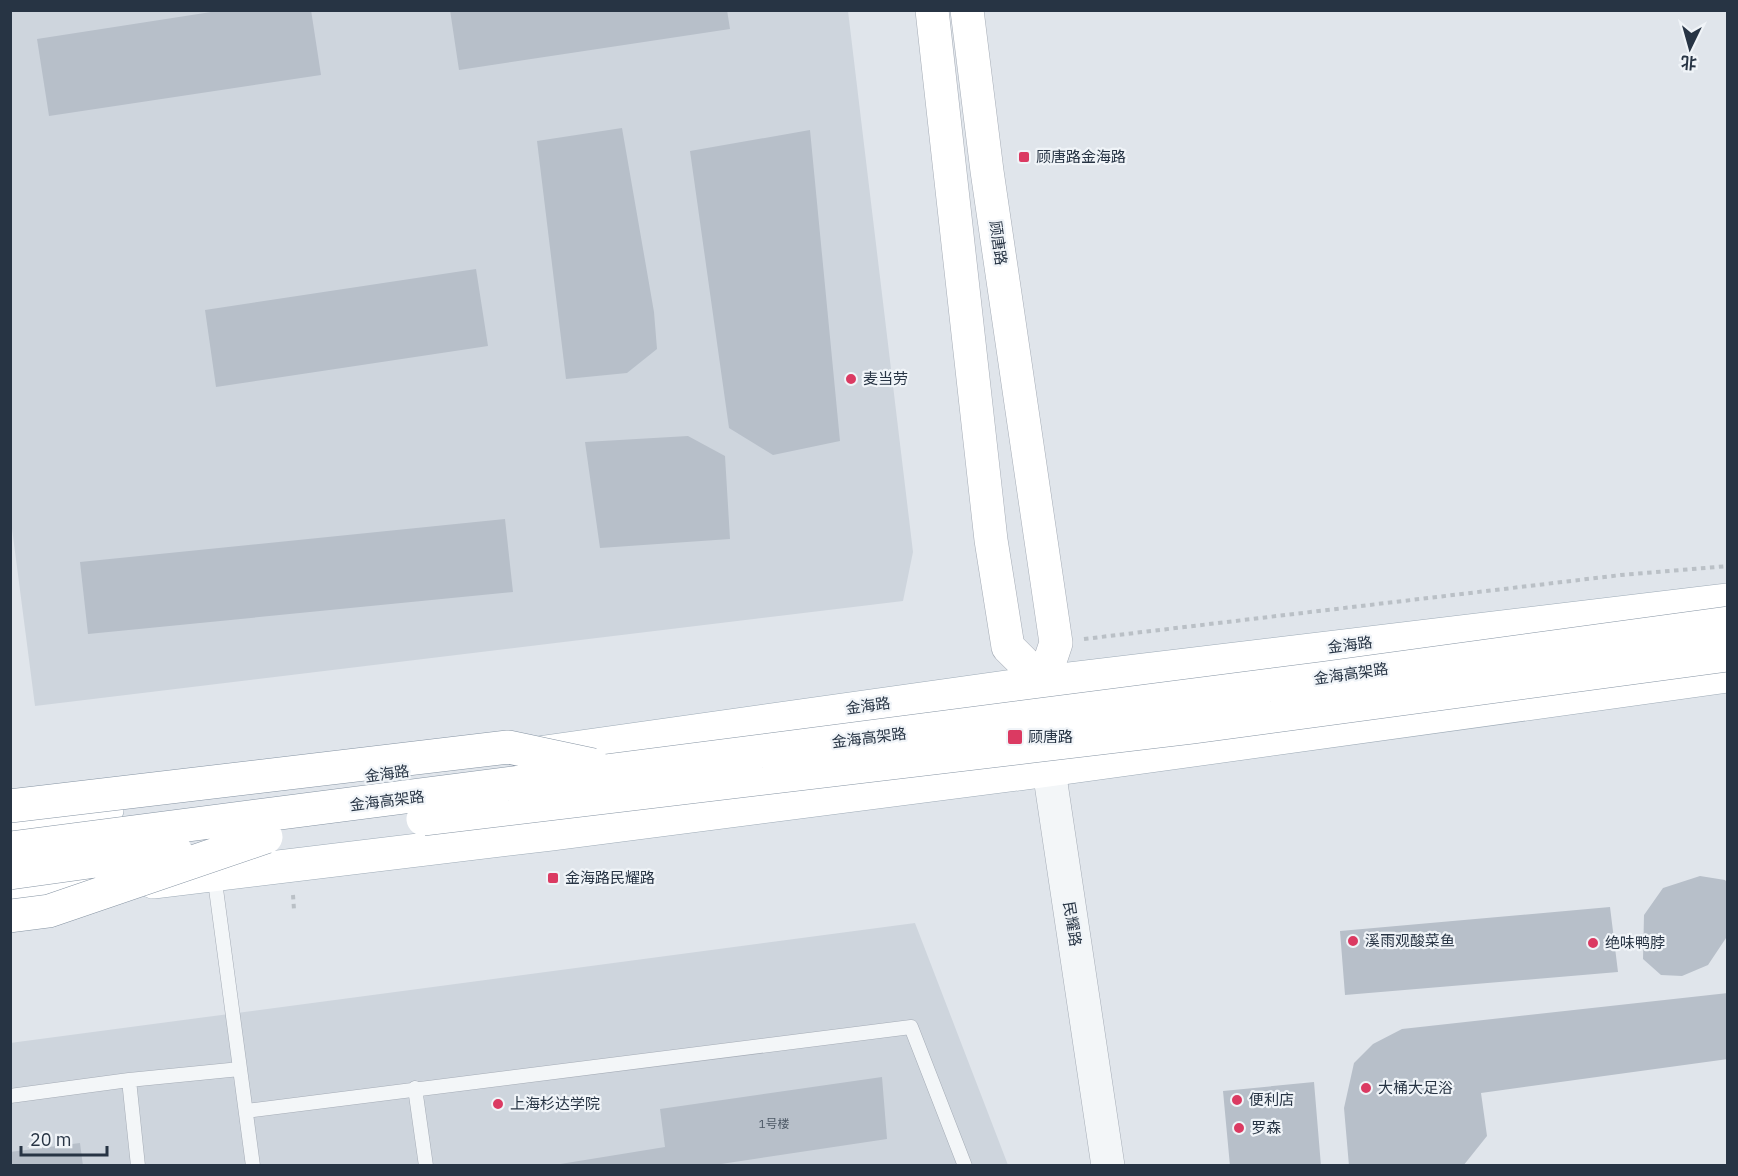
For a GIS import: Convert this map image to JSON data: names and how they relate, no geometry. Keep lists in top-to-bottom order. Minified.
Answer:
{"streets":{"main road":["顾唐路","金海路","金海高架路","民耀路"]},"crossings":[["顾唐路","金海路"],["顾唐路","民耀路"],["金海路","民耀路"]],"places":{"transit":["顾唐路金海路","顾唐路","金海路民耀路"],"other":["麦当劳","溪雨观酸菜鱼","绝味鸭脖","大桶大足浴","便利店","上海杉达学院","罗森"]},"house_numbers":["1号楼"],"scale_bar":"20 m","north":"bottom"}
